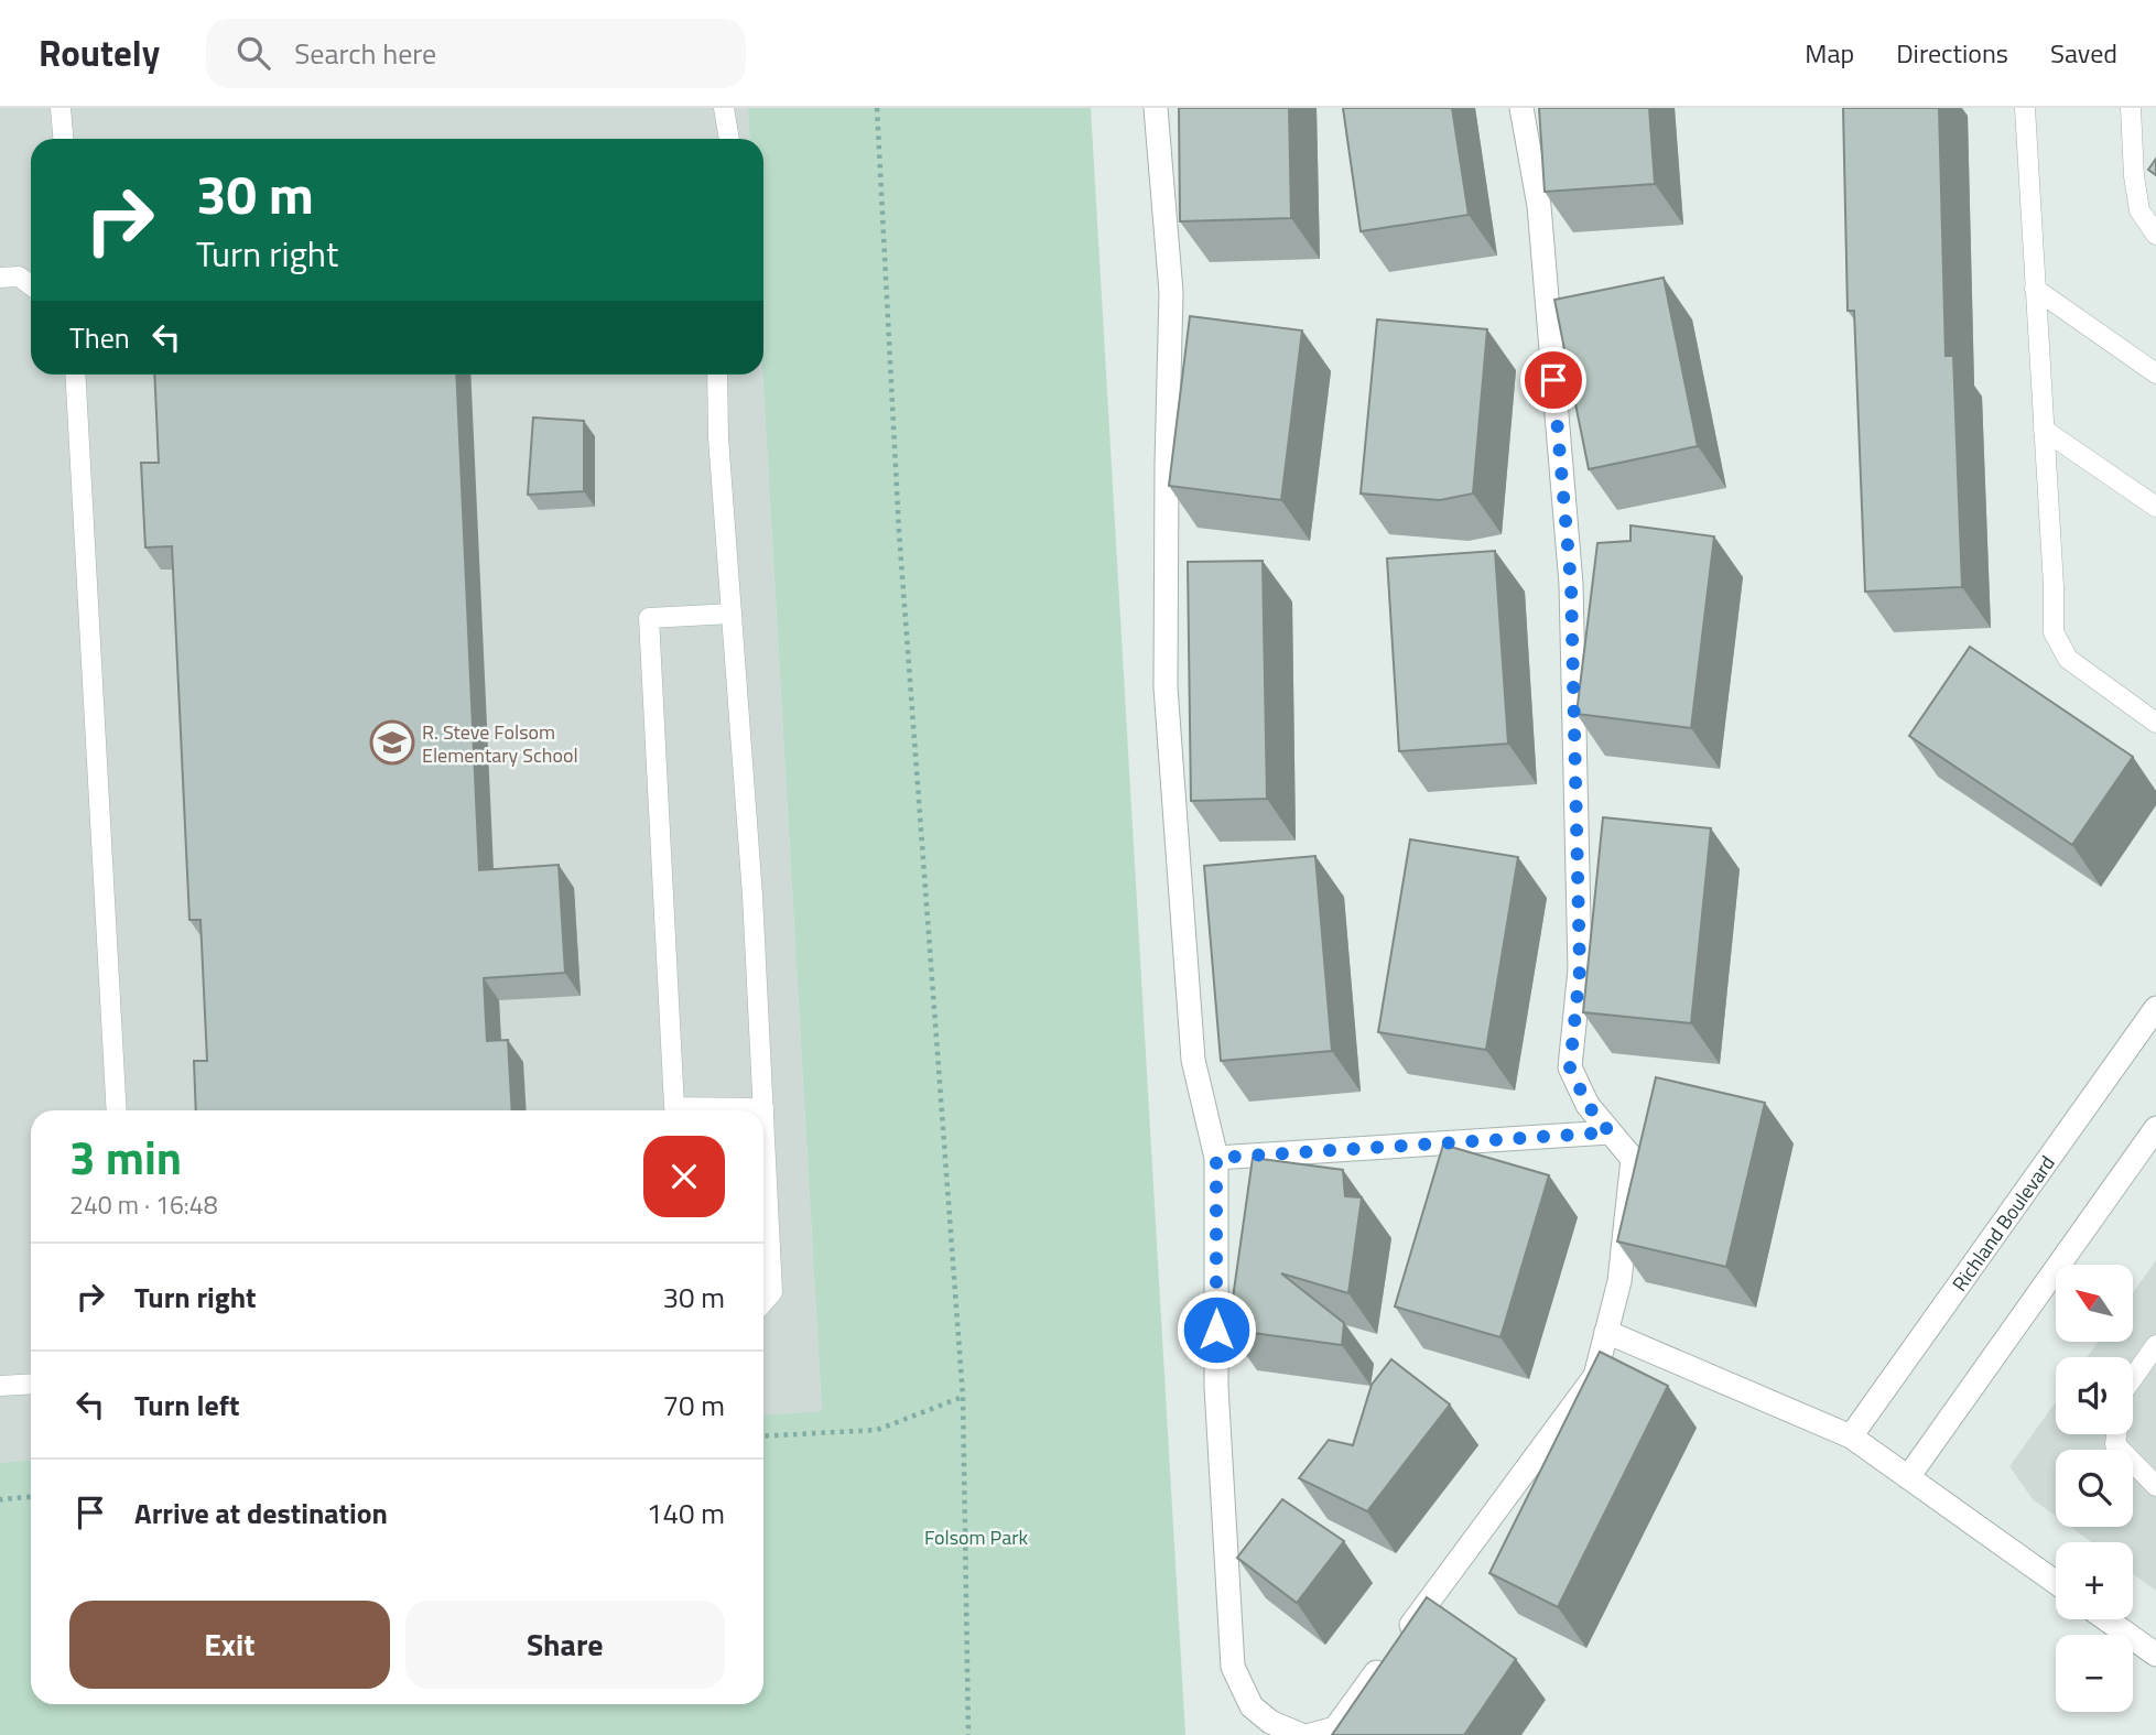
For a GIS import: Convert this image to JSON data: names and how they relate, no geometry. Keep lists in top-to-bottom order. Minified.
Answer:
{"streets":{"street":["Richland Boulevard"]},"parks":["Folsom Park"],"places":{"school or university":["R. Steve Folsom Elementary School"]},"north":"top left","page":{"header":"Routely","search":"Search here","nav":["Map","Directions","Saved"],"turn":["30 m","Turn right"],"then":"Then","heading":["3 min","240 m · 16:48"],"list":[{"name":"Turn right","value":"30 m"},{"name":"Turn left","value":"70 m"},{"name":"Arrive at destination","value":"140 m"}],"map_buttons":["+","−"],"buttons":["Exit","Share"]}}
